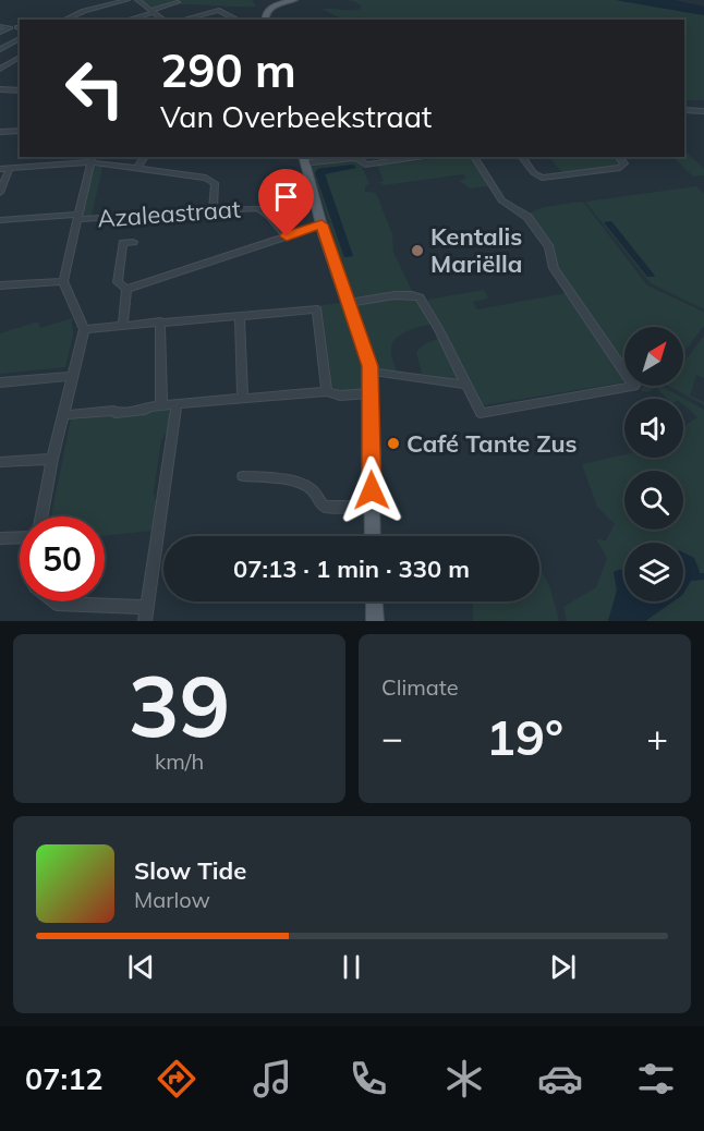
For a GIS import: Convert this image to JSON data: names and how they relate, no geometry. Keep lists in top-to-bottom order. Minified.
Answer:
{"streets":{"street":["Azaleastraat"]},"places":["Kentalis Mariëlla","Café Tante Zus"],"north":"top right","page":{"turn":["290 m","Van Overbeekstraat"],"limit":"50","trip":"07:13 · 1 min · 330 m","tile":[["39","km/h"],"Climate"],"heat":["−","19°","+"],"song":["Slow Tide","Marlow"],"tabs":"07:12"}}
